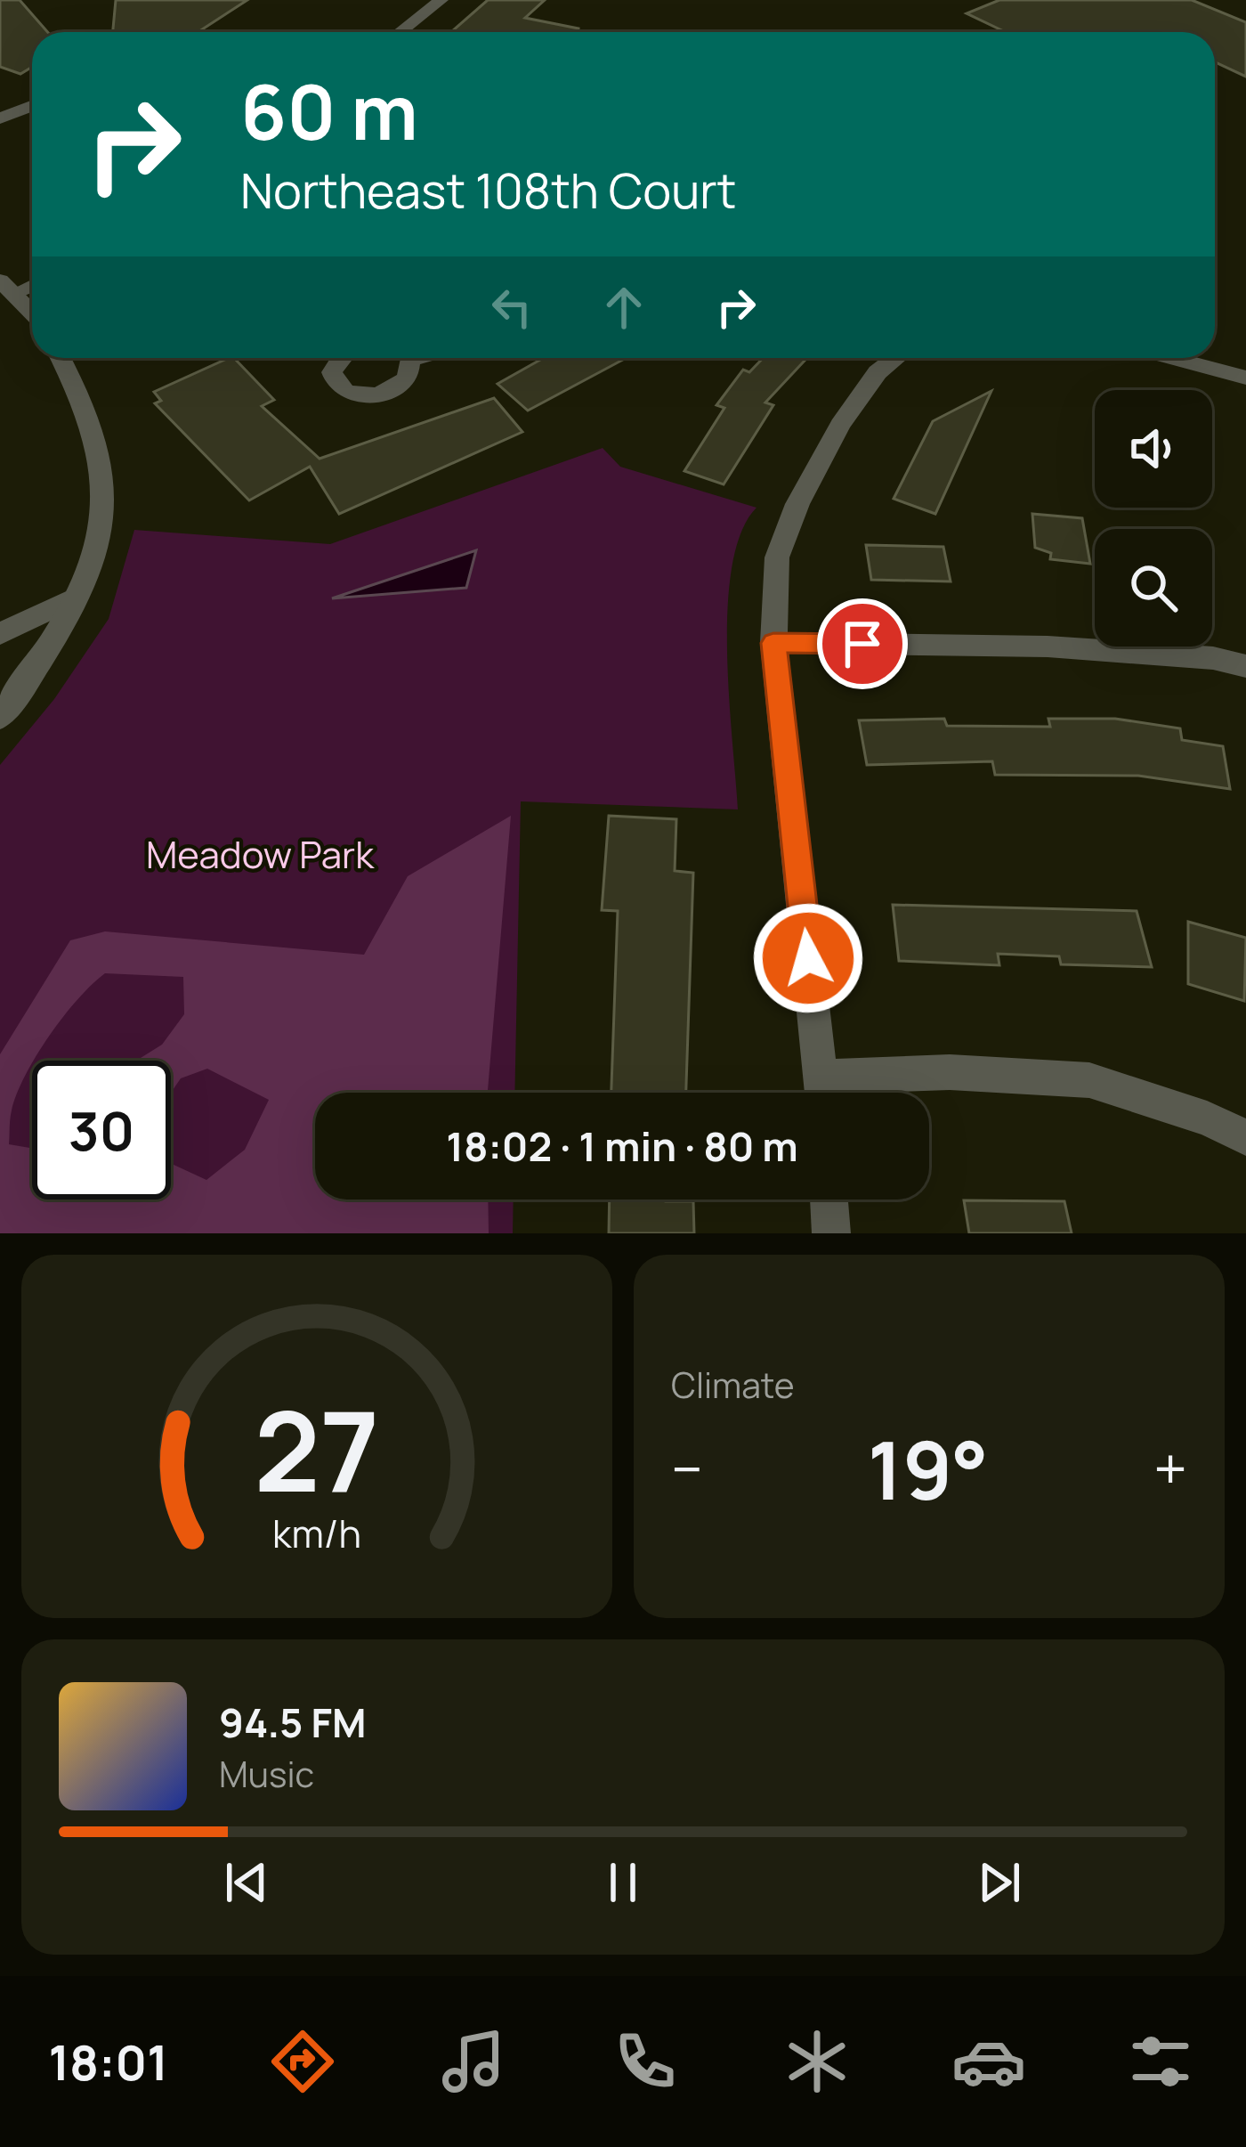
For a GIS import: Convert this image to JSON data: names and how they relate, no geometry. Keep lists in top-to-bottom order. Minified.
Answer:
{"parks":["Meadow Park"],"page":{"turn":["60 m","Northeast 108th Court"],"limit":"30","trip":"18:02 · 1 min · 80 m","tile":"Climate","heat":["−","19°","+"],"song":["94.5 FM","Music"],"tabs":"18:01","gauge":["27","km/h"]}}
